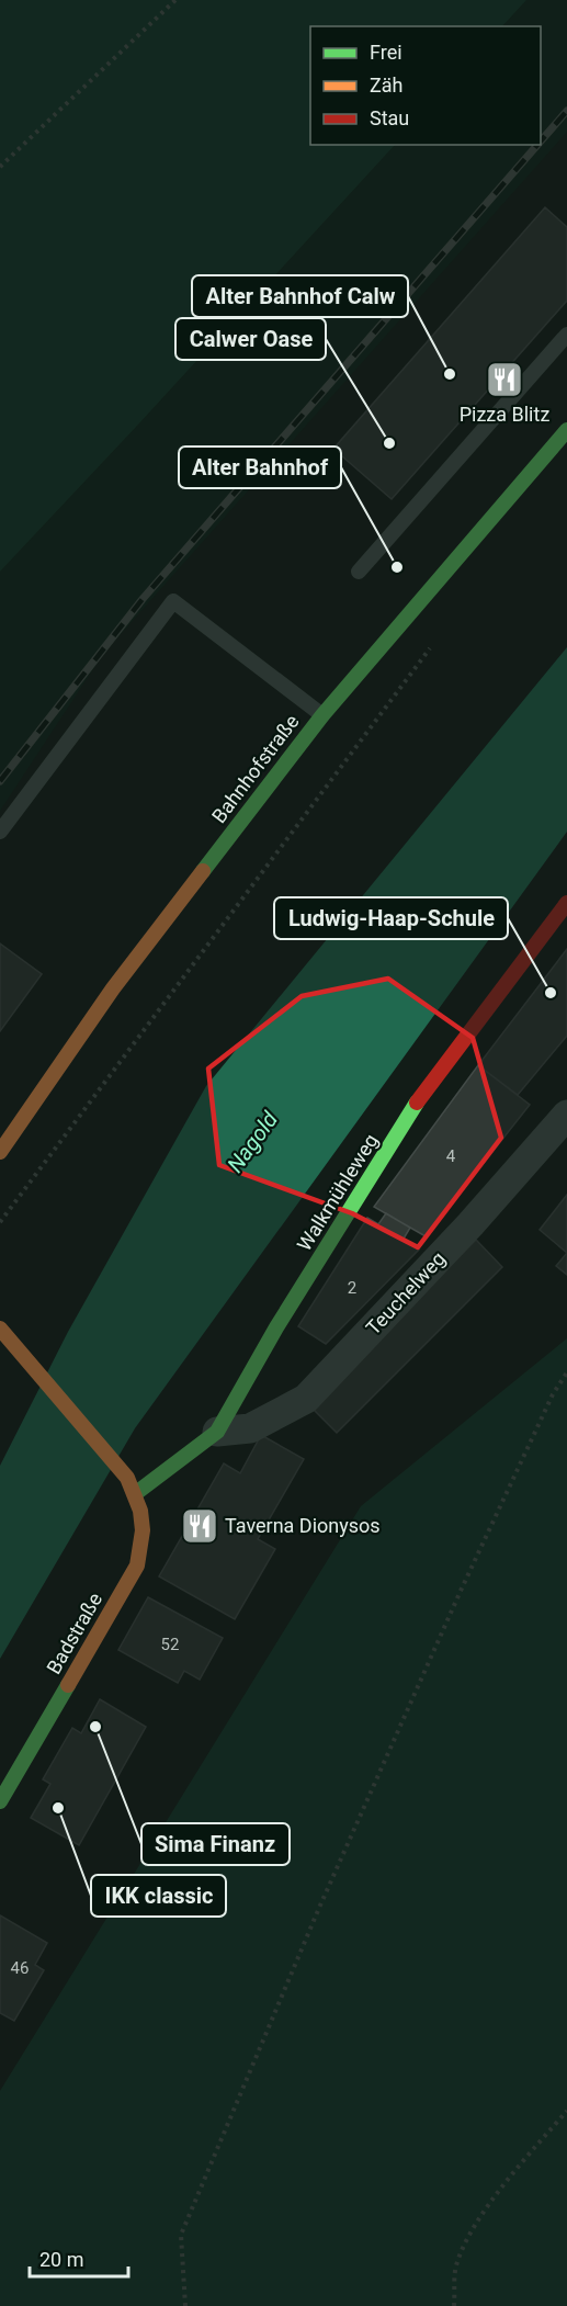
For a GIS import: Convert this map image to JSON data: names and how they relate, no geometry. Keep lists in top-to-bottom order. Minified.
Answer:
{"streets":{"street":["Bahnhofstraße","Walkmühleweg","Teuchelweg","Badstraße"]},"crossings":[["Walkmühleweg","Teuchelweg"],["Walkmühleweg","Badstraße"]],"water":["Nagold"],"places":{"other":["Alter Bahnhof Calw","Calwer Oase","Alter Bahnhof","Ludwig-Haap-Schule","Sima Finanz","IKK classic"],"restaurant":["Pizza Blitz","Taverna Dionysos"]},"house_numbers":["4","2","52","46"],"legend":["Frei","Zäh","Stau"],"scale_bar":"20 m"}
